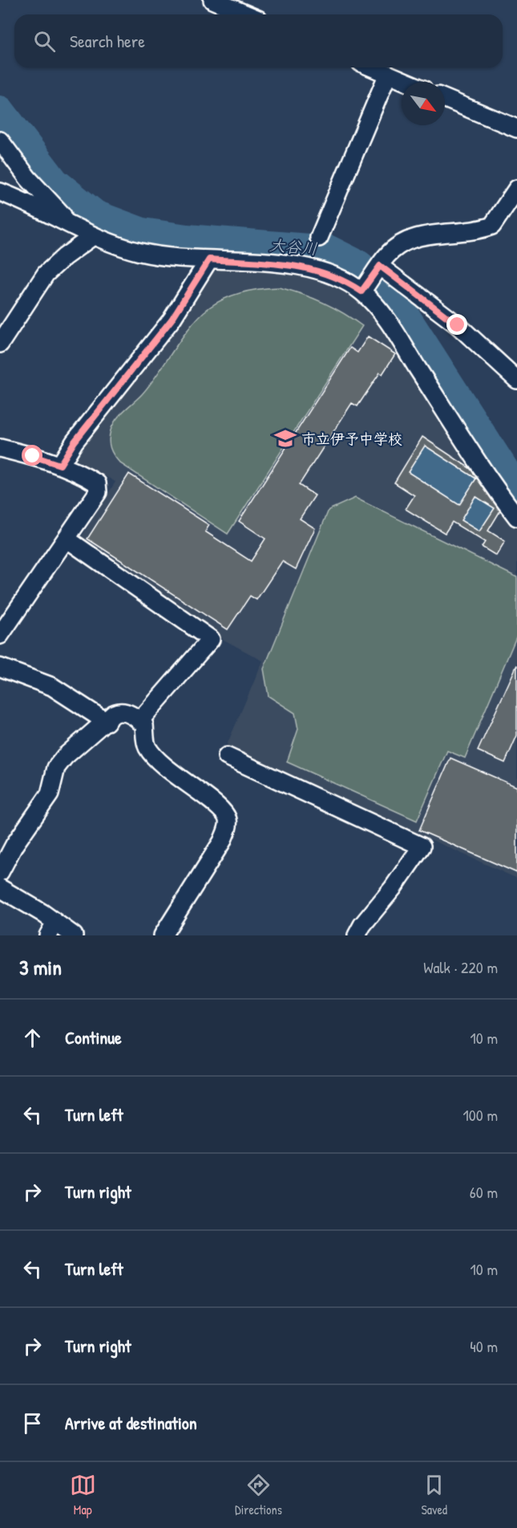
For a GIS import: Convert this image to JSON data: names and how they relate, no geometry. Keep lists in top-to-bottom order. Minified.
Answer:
{"water":["大谷川"],"places":{"school or university":["市立伊予中学校"]},"north":"bottom right","page":{"search":"Search here","heading":["3 min","Walk · 220 m"],"list":[["Continue","10 m"],["Turn left","100 m"],["Turn right","60 m"],["Turn left","10 m"],["Turn right","40 m"],"Arrive at destination"],"nav":["Map","Directions","Saved"]}}
